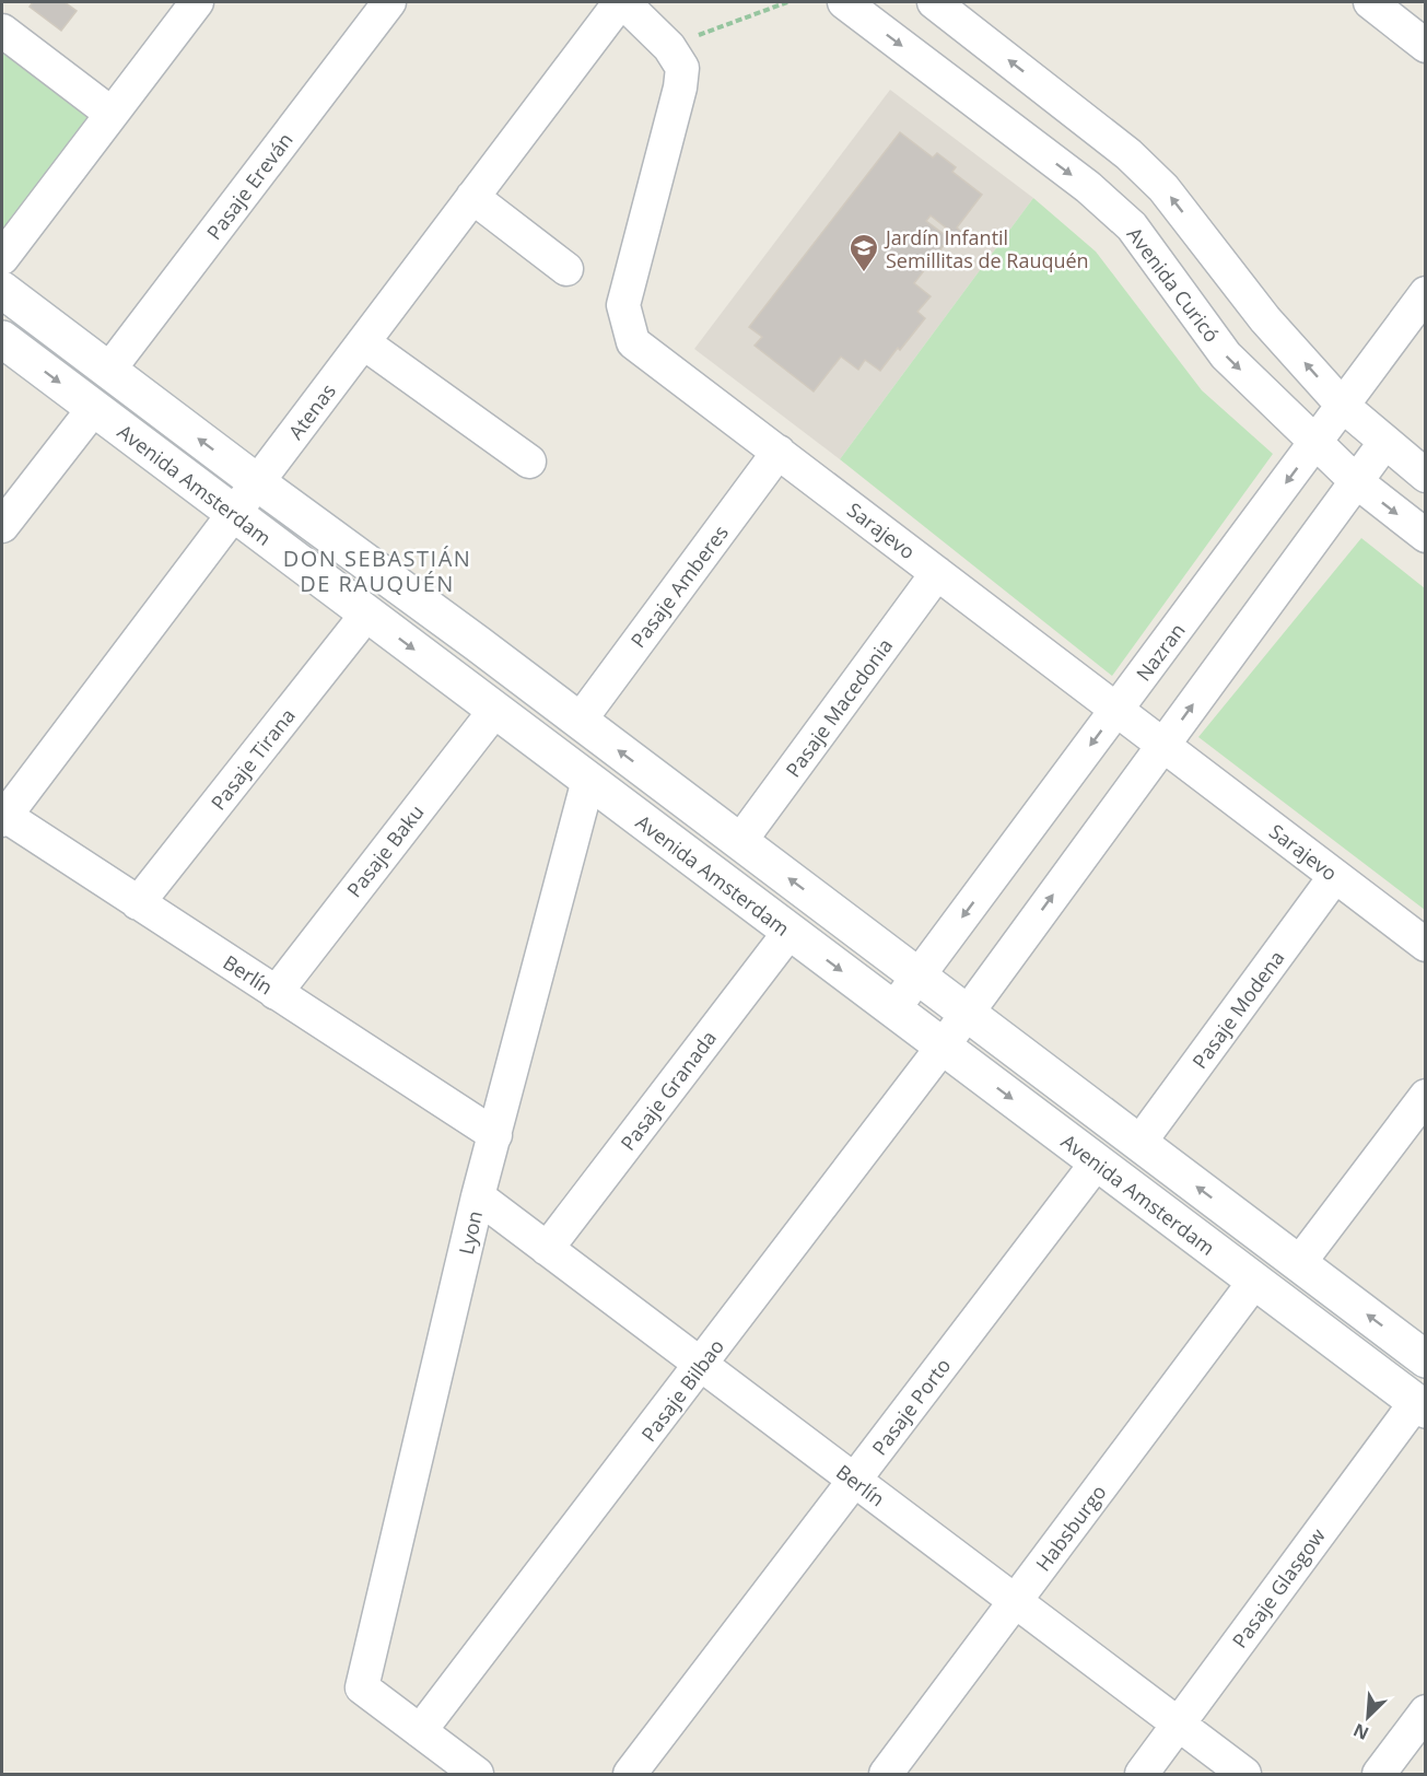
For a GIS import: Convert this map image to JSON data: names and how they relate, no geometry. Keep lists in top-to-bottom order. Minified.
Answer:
{"streets":{"street":["Pasaje Ereván","Avenida Curicó","Atenas","Avenida Amsterdam","Sarajevo","Pasaje Amberes","Nazran","Pasaje Macedonia","Pasaje Tirana","Pasaje Baku","Berlín","Pasaje Modena","Pasaje Granada","Lyon","Pasaje Bilbao","Pasaje Porto","Habsburgo","Pasaje Glasgow"]},"crossings":[["Pasaje Ereván","Avenida Amsterdam"],["Avenida Curicó","Nazran"],["Atenas","Avenida Amsterdam"],["Atenas","Sarajevo"],["Atenas","Berlín"],["Avenida Amsterdam","Pasaje Amberes"],["Avenida Amsterdam","Nazran"],["Avenida Amsterdam","Pasaje Macedonia"],["Avenida Amsterdam","Pasaje Tirana"],["Avenida Amsterdam","Pasaje Baku"],["Avenida Amsterdam","Pasaje Modena"],["Avenida Amsterdam","Pasaje Granada"],["Avenida Amsterdam","Lyon"],["Avenida Amsterdam","Pasaje Bilbao"],["Avenida Amsterdam","Pasaje Porto"],["Avenida Amsterdam","Habsburgo"],["Avenida Amsterdam","Pasaje Glasgow"],["Sarajevo","Pasaje Amberes"],["Sarajevo","Nazran"],["Sarajevo","Pasaje Macedonia"],["Sarajevo","Pasaje Modena"],["Pasaje Tirana","Berlín"],["Pasaje Baku","Berlín"],["Berlín","Pasaje Granada"],["Berlín","Lyon"],["Berlín","Pasaje Bilbao"],["Berlín","Pasaje Porto"],["Berlín","Habsburgo"],["Berlín","Pasaje Glasgow"],["Lyon","Pasaje Bilbao"]],"districts":["DON SEBASTIÁN DE RAUQUÉN"],"places":{"school or university":["Jardín Infantil Semillitas de Rauquén"]},"north":"bottom left"}
